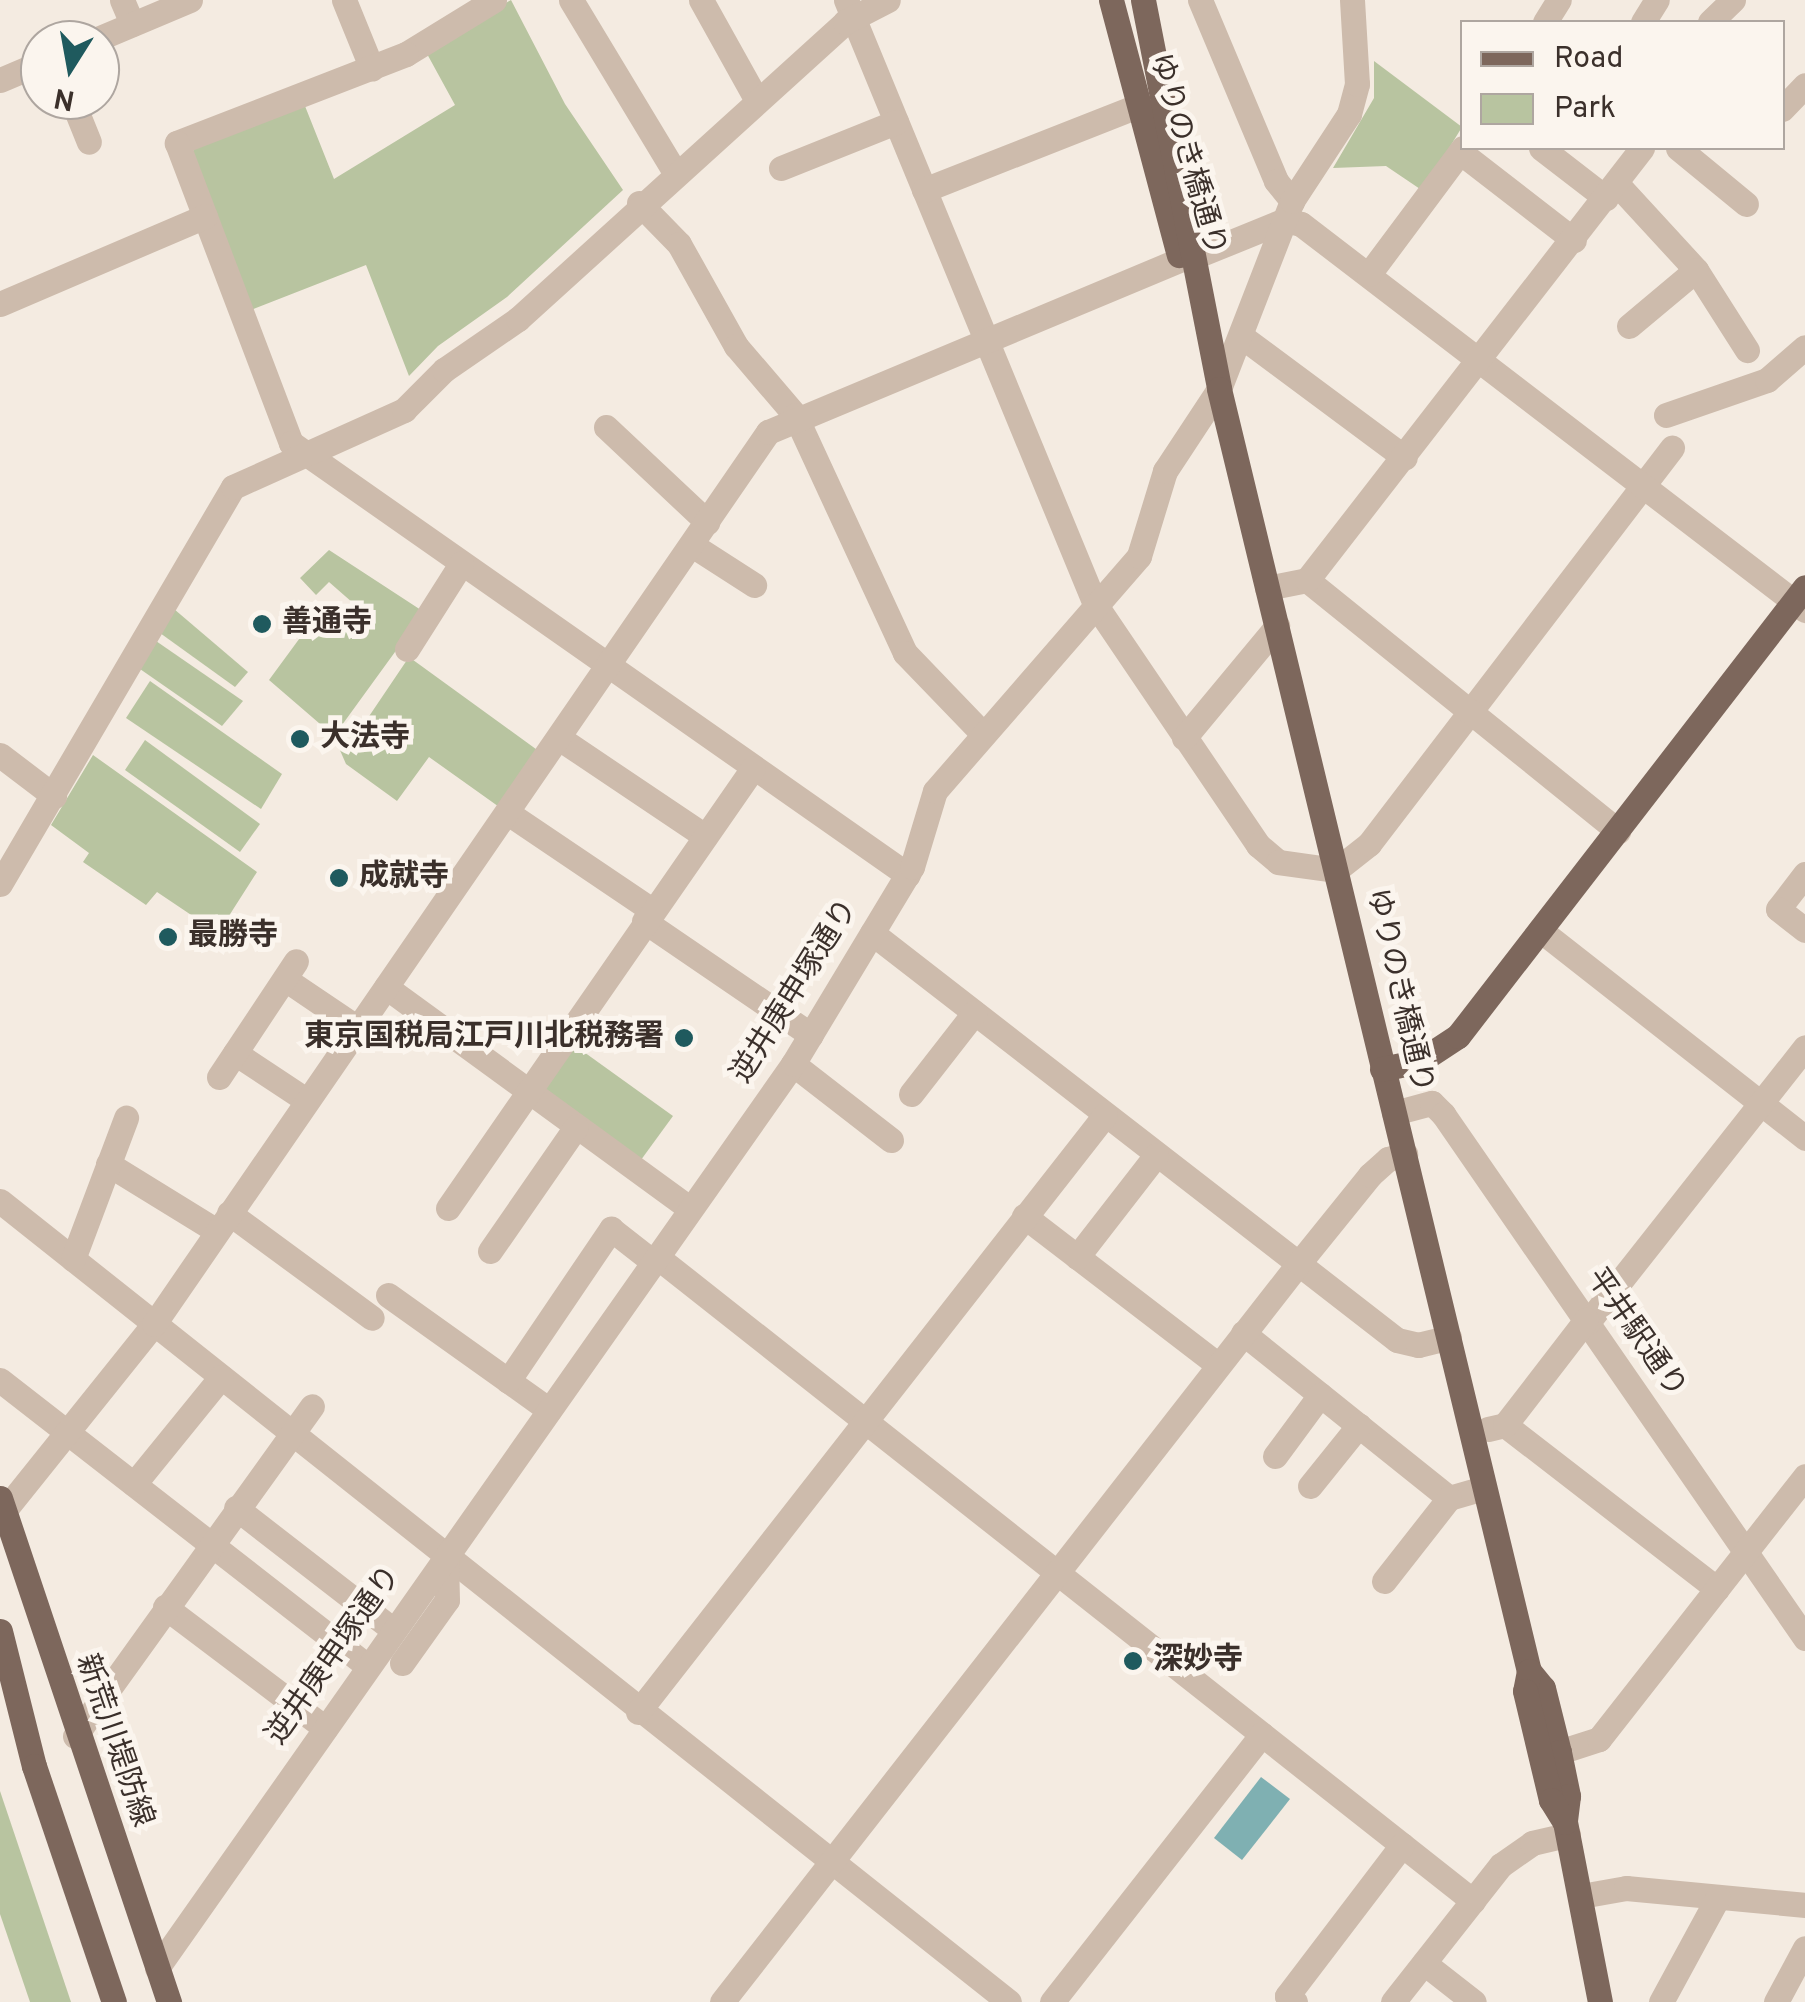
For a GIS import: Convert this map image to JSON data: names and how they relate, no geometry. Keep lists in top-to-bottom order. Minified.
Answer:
{"streets":{"main road":["ゆりのき橋通り","新荒川堤防線"],"street":["逆井庚申塚通り","平井駅通り"]},"crossings":[["ゆりのき橋通り","逆井庚申塚通り"],["ゆりのき橋通り","平井駅通り"],["逆井庚申塚通り","新荒川堤防線"]],"places":["善通寺","大法寺","成就寺","最勝寺","東京国税局江戸川北税務署","深妙寺"],"legend":["Road","Park"],"north":"bottom"}
